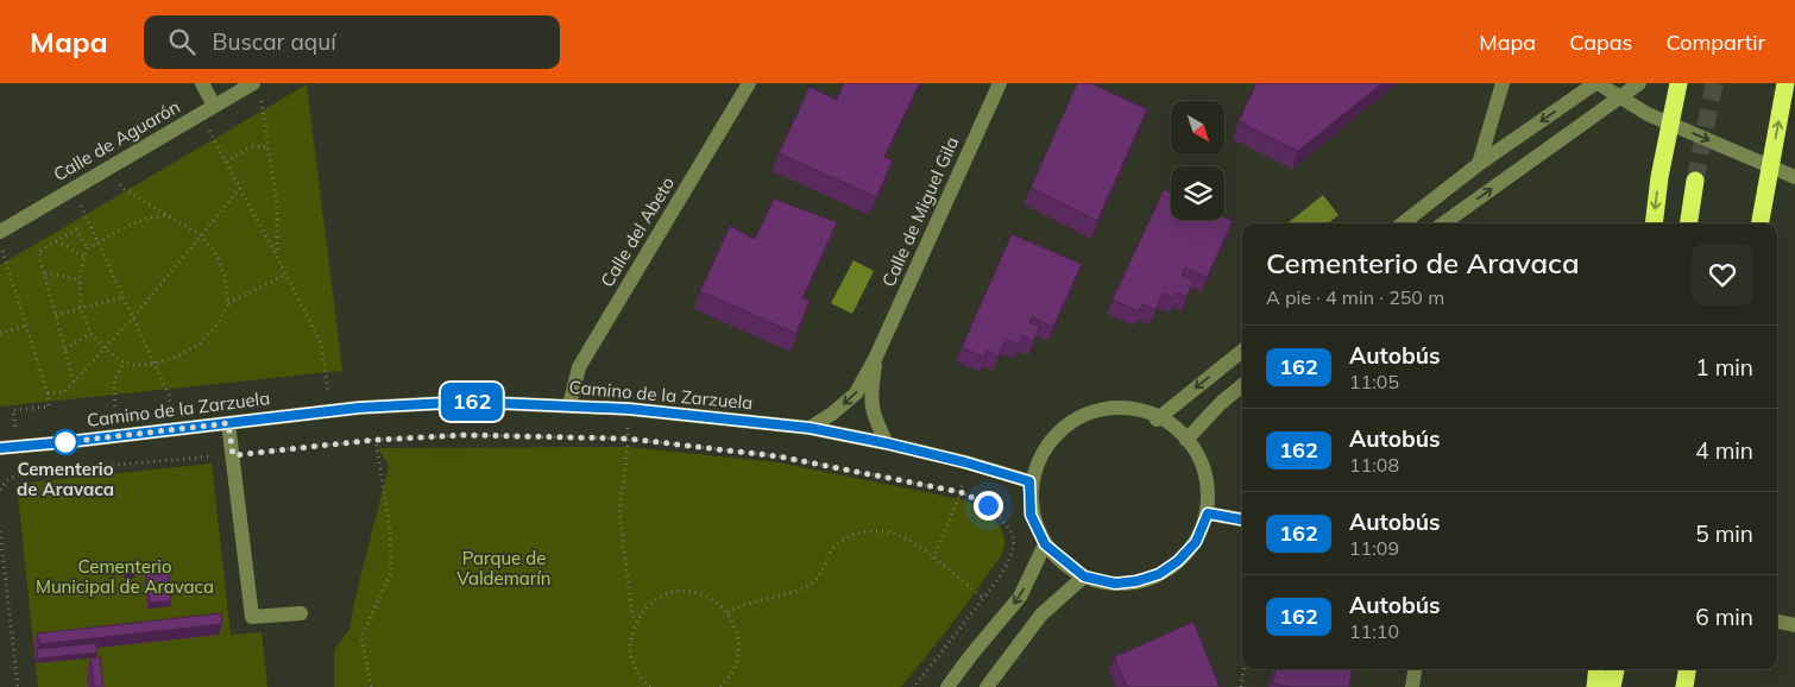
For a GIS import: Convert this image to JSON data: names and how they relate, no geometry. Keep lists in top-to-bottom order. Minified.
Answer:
{"streets":{"street":["Calle de Aguarón","Calle de Miguel Gila","Calle del Abeto","Camino de la Zarzuela"]},"crossings":[["Calle de Miguel Gila","Camino de la Zarzuela"],["Calle del Abeto","Camino de la Zarzuela"]],"parks":["Parque de Valdemarín","Cementerio Municipal de Aravaca"],"places":["Cementerio de Aravaca"],"lines":["bus line 162"],"north":"bottom right","page":{"header":"Mapa","search":"Buscar aquí","nav":["Mapa","Capas","Compartir"],"on_map":"162","heading":["Cementerio de Aravaca","A pie · 4 min · 250 m"],"list":[{"mark":"162","name":"Autobús","note":"11:05","value":"1 min"},{"mark":"162","name":"Autobús","note":"11:08","value":"4 min"},{"mark":"162","name":"Autobús","note":"11:09","value":"5 min"},{"mark":"162","name":"Autobús","note":"11:10","value":"6 min"}]}}
